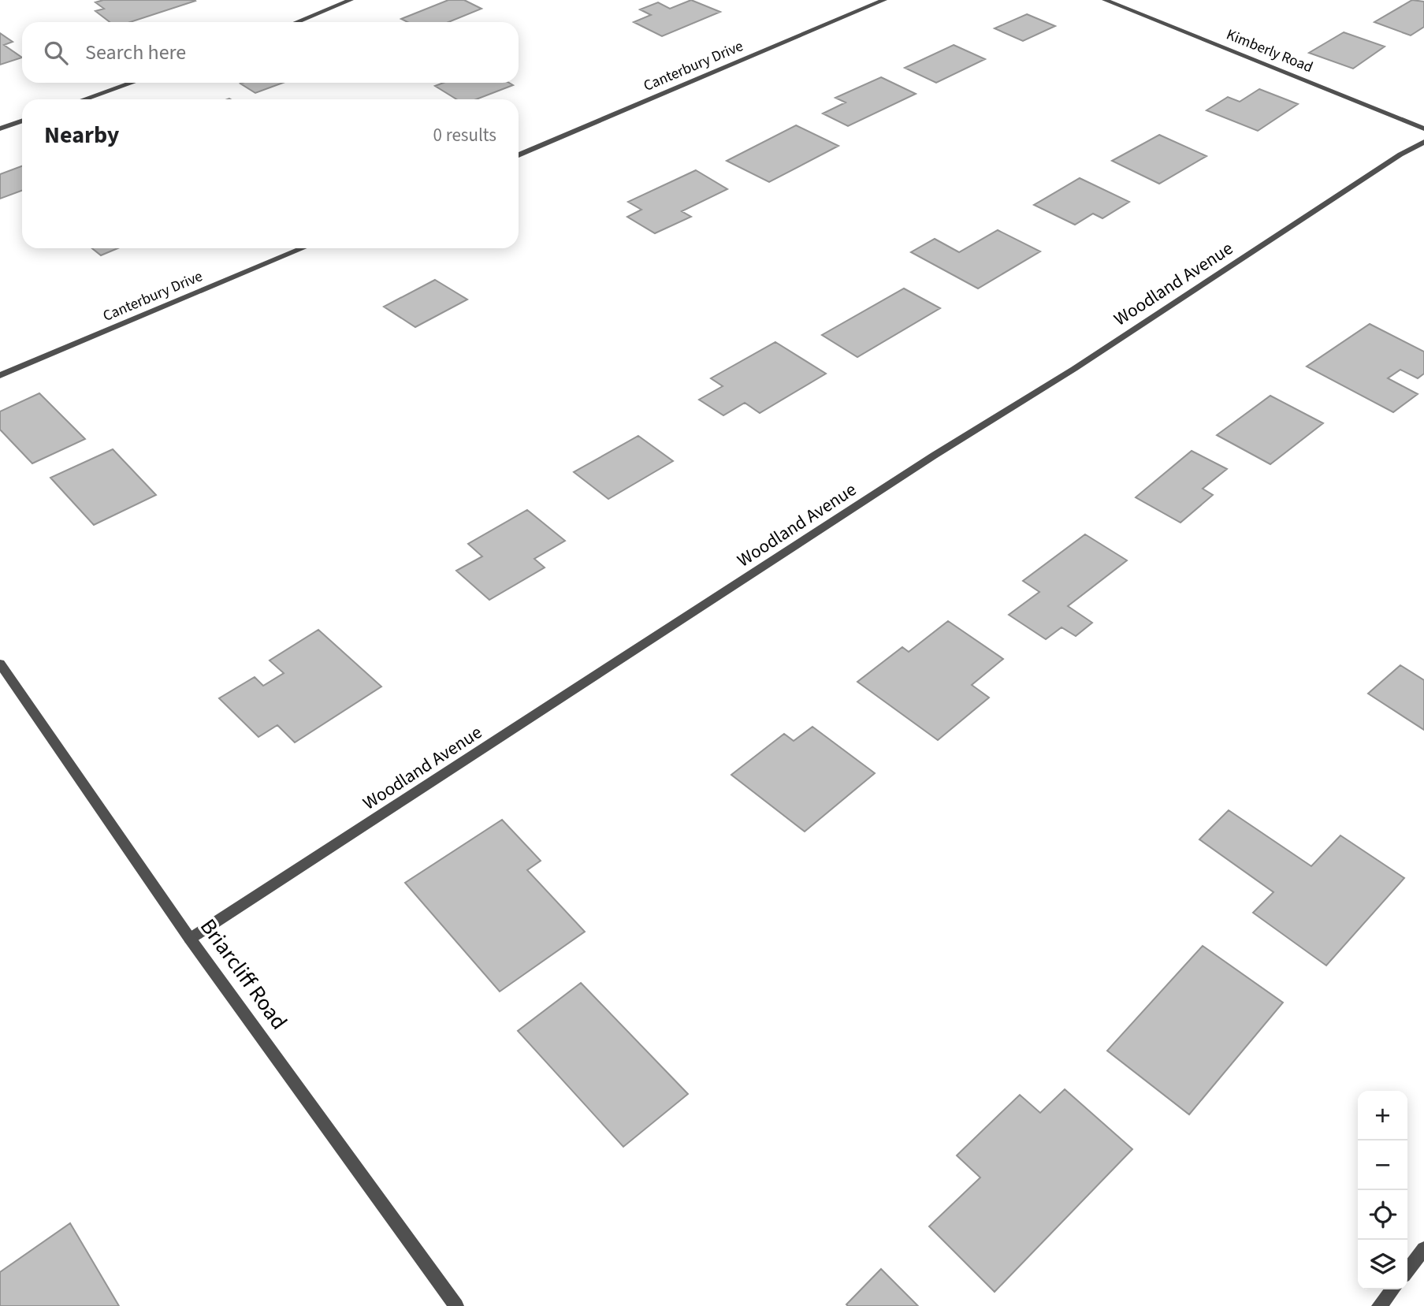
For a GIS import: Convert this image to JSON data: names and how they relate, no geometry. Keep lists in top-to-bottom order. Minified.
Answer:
{"streets":{"street":["Kimberly Road","Canterbury Drive","Woodland Avenue","Briarcliff Road"]},"crossings":[["Woodland Avenue","Briarcliff Road"]],"page":{"search":"Search here","heading":["Nearby","0 results"],"map_buttons":["+","−"]}}
